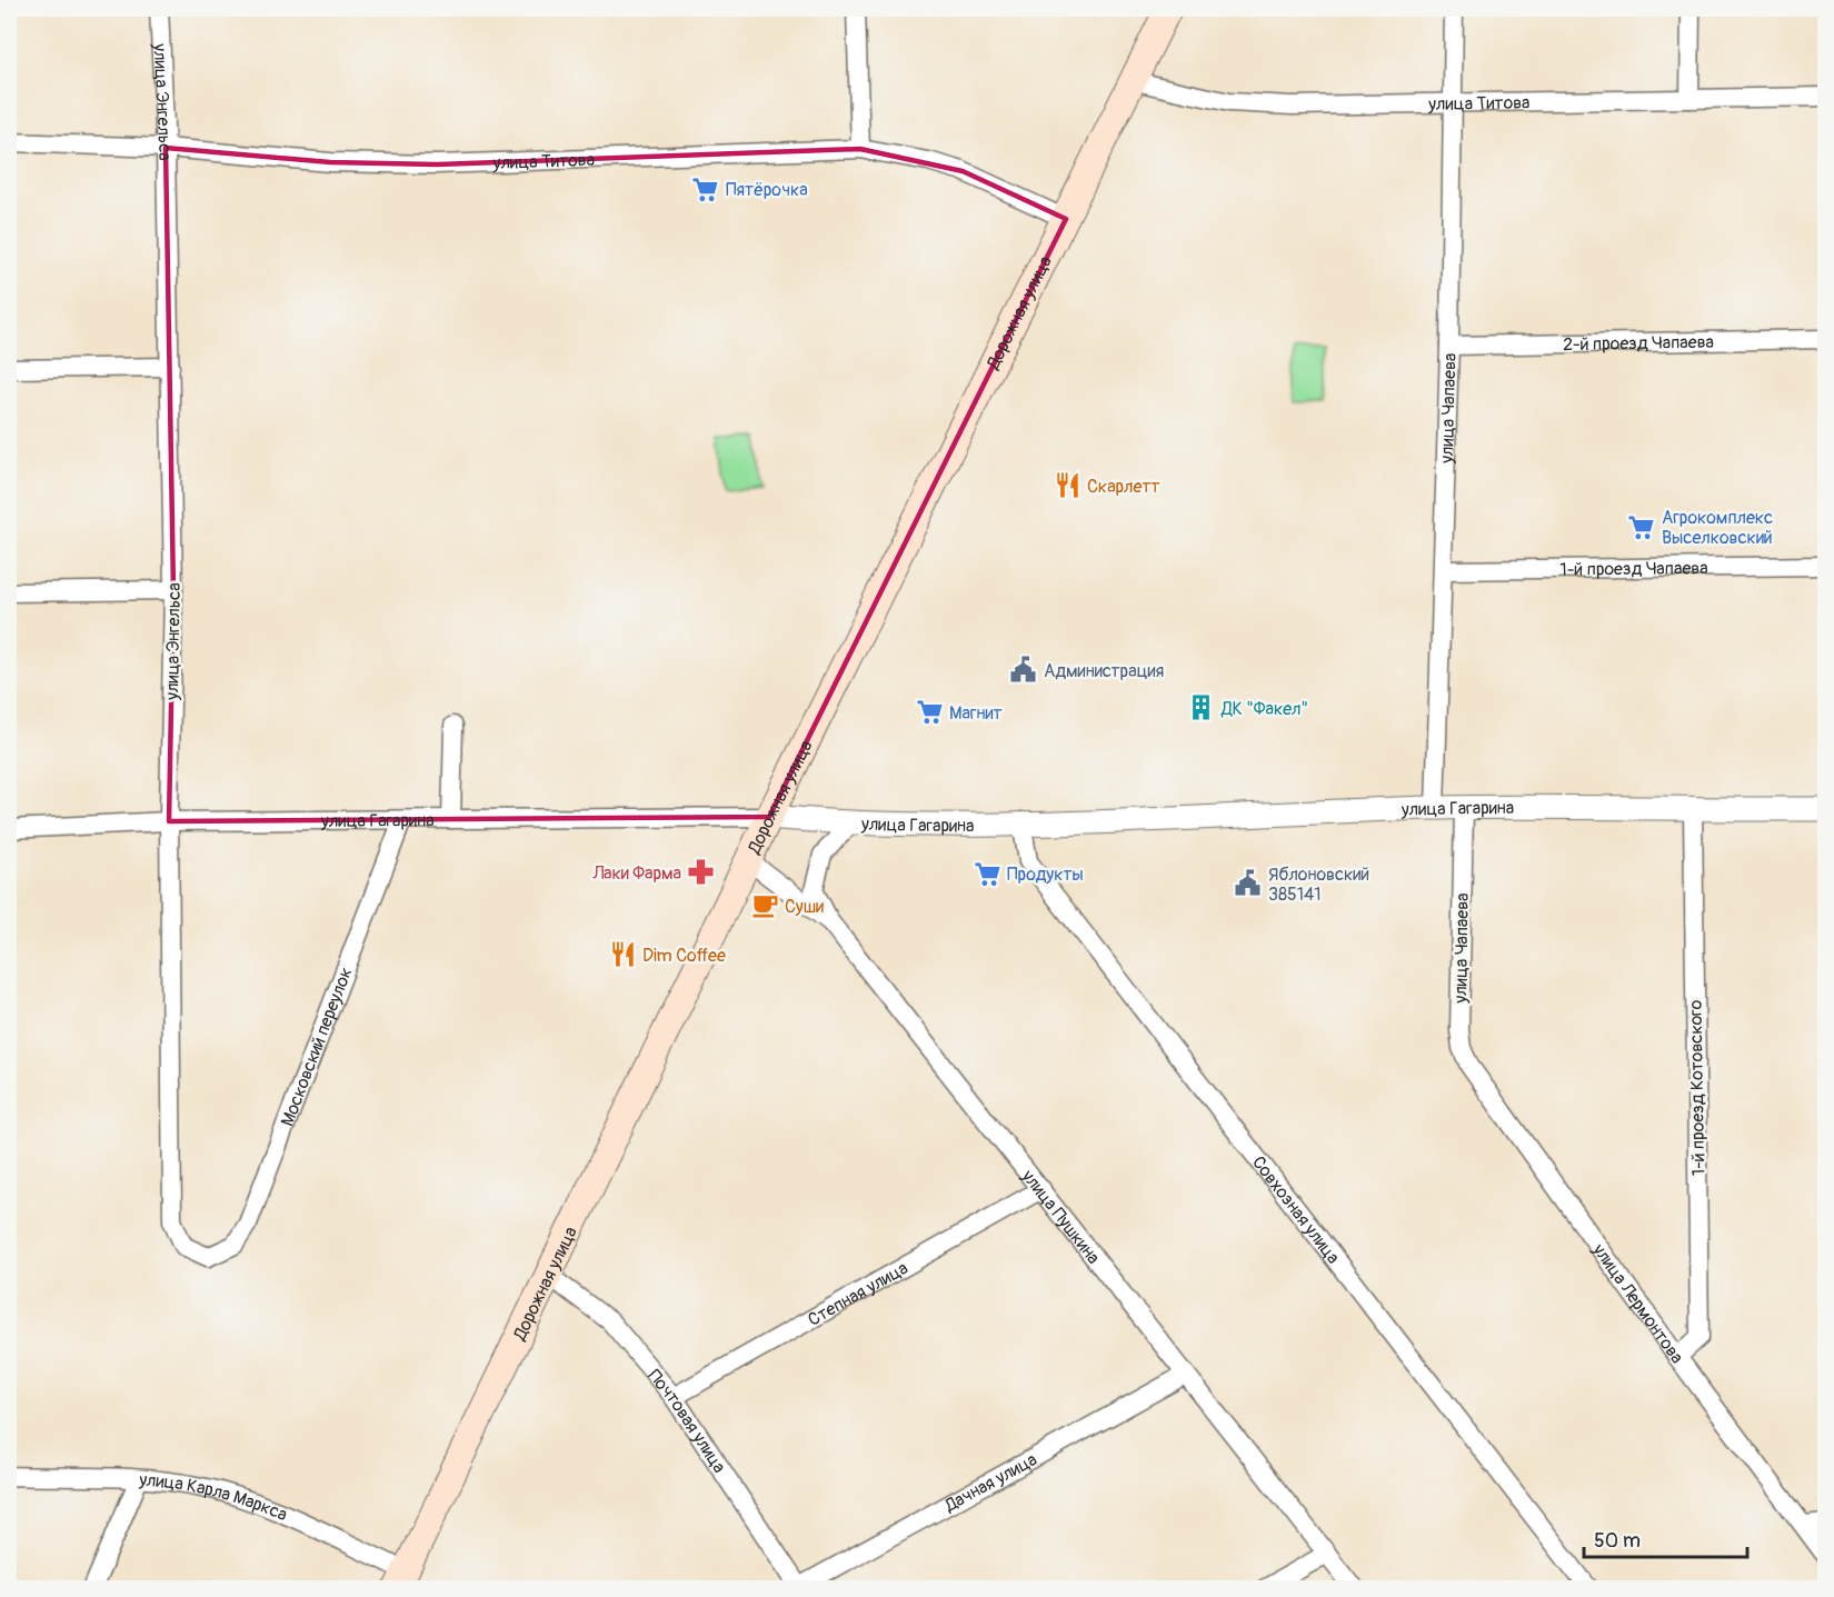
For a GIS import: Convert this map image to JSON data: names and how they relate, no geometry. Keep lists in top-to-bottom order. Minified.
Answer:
{"streets":{"main road":["Дорожная улица"],"street":["улица Энгельса","улица Титова","2-й проезд Чапаева","улица Чапаева","1-й проезд Чапаева","улица Гагарина","Московский переулок","1-й проезд Котовского","Совхозная улица","улица Пушкина","Степная улица","улица Лермонтова","Почтовая улица","Дачная улица","улица Карла Маркса"]},"crossings":[["улица Энгельса","улица Титова"],["улица Энгельса","улица Гагарина"],["улица Энгельса","Московский переулок"],["улица Титова","Дорожная улица"],["улица Титова","улица Чапаева"],["Дорожная улица","улица Гагарина"],["Дорожная улица","улица Пушкина"],["Дорожная улица","Почтовая улица"],["Дорожная улица","улица Карла Маркса"],["2-й проезд Чапаева","улица Чапаева"],["улица Чапаева","1-й проезд Чапаева"],["улица Чапаева","улица Гагарина"],["улица Чапаева","улица Лермонтова"],["улица Гагарина","Московский переулок"],["улица Гагарина","1-й проезд Котовского"],["улица Гагарина","Совхозная улица"],["1-й проезд Котовского","улица Лермонтова"],["улица Пушкина","Степная улица"],["улица Пушкина","Дачная улица"],["Степная улица","Почтовая улица"],["Почтовая улица","Дачная улица"]],"places":{"supermarket":["Пятёрочка","Агрокомплекс Выселковский","Магнит","Продукты"],"restaurant":["Скарлетт","Dim Coffee"],"public building":["Администрация","Яблоновский 385141"],"building":["ДК \"Факел\""],"pharmacy":["Лаки Фарма"],"cafe":["Суши"]},"scale_bar":"50 m"}
